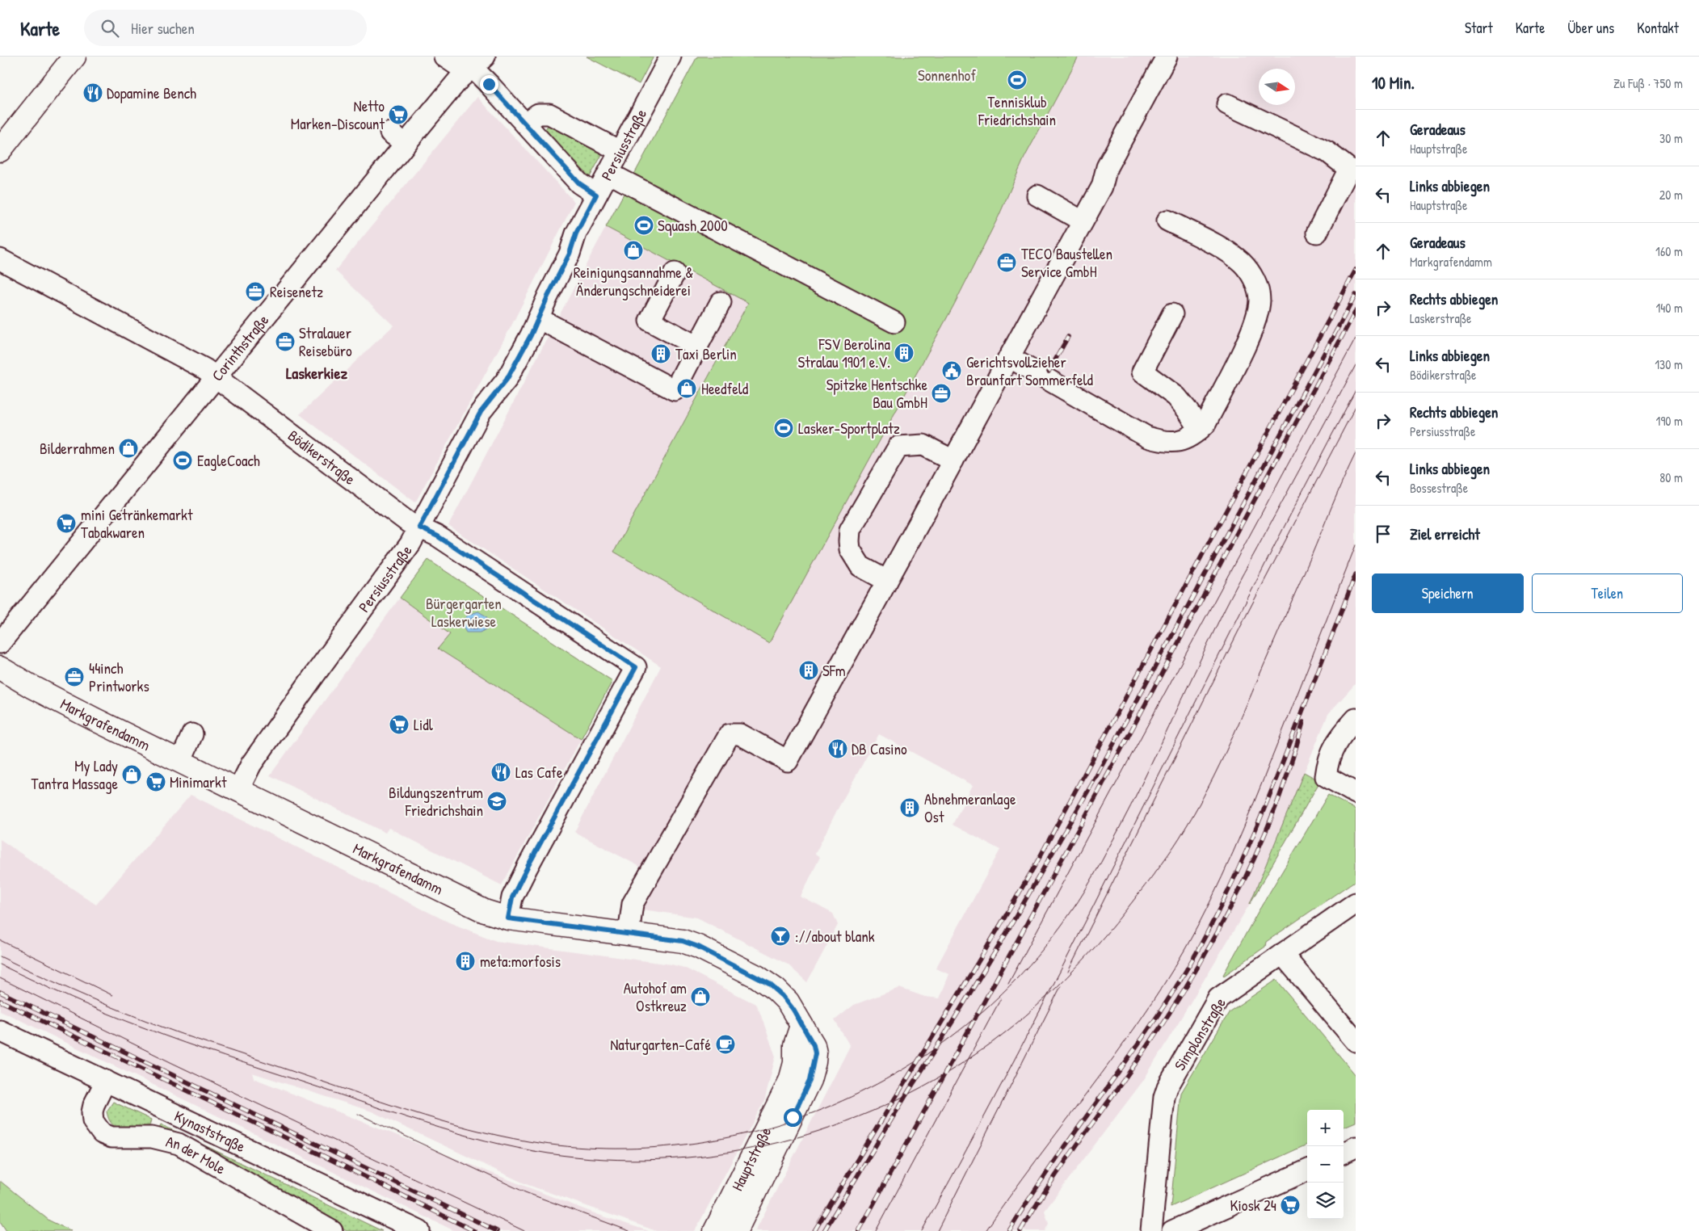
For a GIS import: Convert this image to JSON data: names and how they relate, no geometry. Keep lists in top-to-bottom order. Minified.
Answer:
{"streets":{"main road":["Markgrafendamm","Hauptstraße"],"street":["Persiusstraße","Corinthstraße","Bödikerstraße","Simplonstraße","Kynaststraße","An der Mole"]},"crossings":[["Persiusstraße","Bödikerstraße"],["Persiusstraße","Markgrafendamm"],["Corinthstraße","Bödikerstraße"],["Bödikerstraße","Markgrafendamm"],["Markgrafendamm","Hauptstraße"],["Kynaststraße","An der Mole"]],"districts":["Laskerkiez"],"parks":["Sonnenhof","Bürgergarten Laskerwiese"],"places":{"sports":["Tennisklub Friedrichshain","Squash 2000","Lasker-Sportplatz","EagleCoach"],"restaurant":["Dopamine Bench","DB Casino","Las Cafe"],"supermarket":["Netto Marken-Discount","mini Getränkemarkt Tabakwaren","Lidl","Minimarkt","Kiosk 24"],"shop":["Reinigungsannahme & Änderungschneiderei","Heedfeld","Bilderrahmen","My Lady Tantra Massage","Autohof am Ostkreuz"],"office":["TECO Baustellen Service GmbH","Reisenetz","Stralauer Reisebüro","Spitzke Hentschke Bau GmbH","44inch Printworks"],"building":["FSV Berolina Stralau 1901 e.V.","Taxi Berlin","SFm","Abnehmeranlage Ost","meta:morfosis"],"public building":["Gerichtsvollzieher Braunfart Sommerfeld"],"school or university":["Bildungszentrum Friedrichshain"],"bar":["://about blank"],"cafe":["Naturgarten-Café"]},"north":"right","page":{"header":"Karte","search":"Hier suchen","nav":["Start","Karte","Über uns","Kontakt"],"heading":["10 Min.","Zu Fuß · 750 m"],"list":[["Geradeaus","Hauptstraße","30 m"],["Links abbiegen","Hauptstraße","20 m"],["Geradeaus","Markgrafendamm","160 m"],["Rechts abbiegen","Laskerstraße","140 m"],["Links abbiegen","Bödikerstraße","130 m"],["Rechts abbiegen","Persiusstraße","190 m"],["Links abbiegen","Bossestraße","80 m"],"Ziel erreicht"],"buttons":["Speichern","Teilen"],"map_buttons":["+","−"]}}
